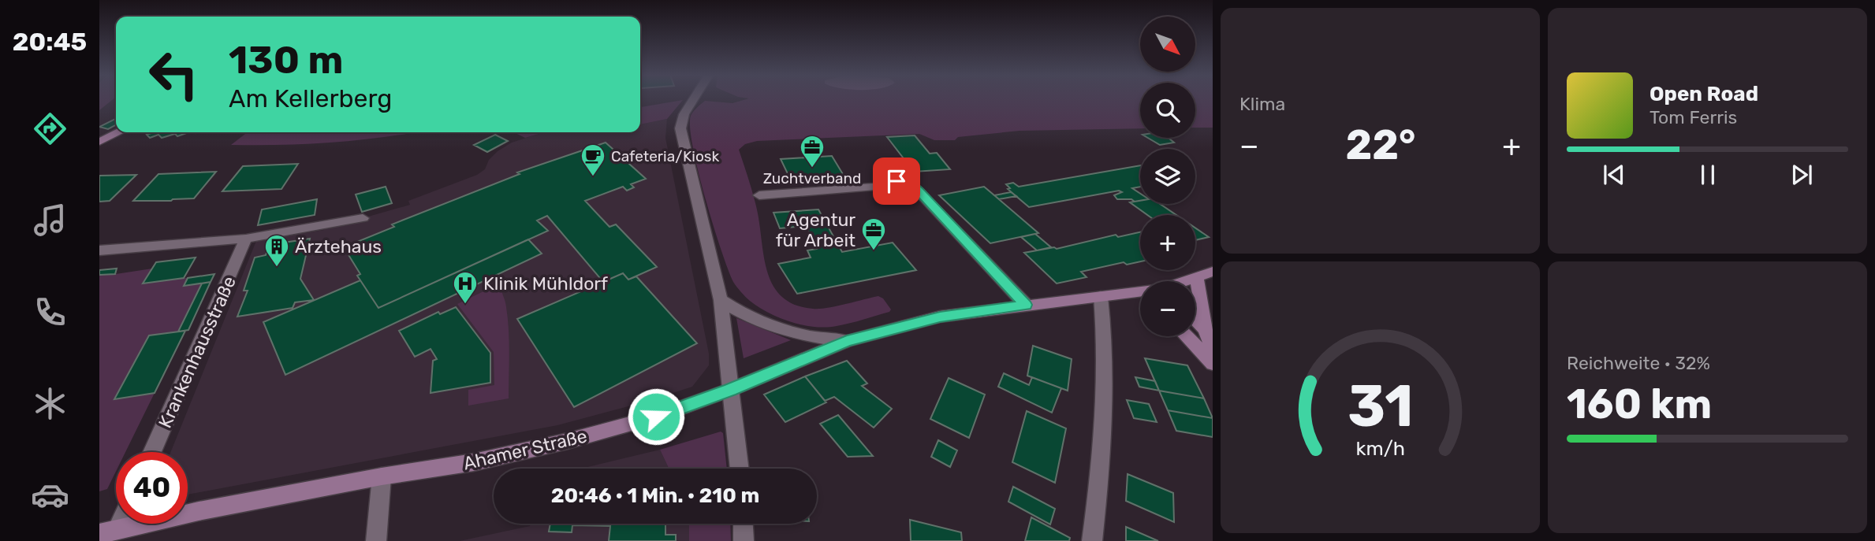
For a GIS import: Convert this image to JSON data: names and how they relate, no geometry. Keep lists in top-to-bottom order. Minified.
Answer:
{"streets":{"street":["Krankenhausstraße","Ahamer Straße"]},"places":{"office":["Zuchtverband","Agentur für Arbeit"],"cafe":["Cafeteria/Kiosk"],"building":["Ärztehaus"],"hospital":["Klinik Mühldorf"]},"north":"bottom right","page":{"tabs":"20:45","tile":["Klima",["Reichweite · 32%","160 km"]],"map_buttons":["+","−"],"turn":["130 m","Am Kellerberg"],"song":["Open Road","Tom Ferris"],"heat":["−","22°","+"],"limit":"40","trip":"20:46 · 1 Min. · 210 m","gauge":["31","km/h"]}}
